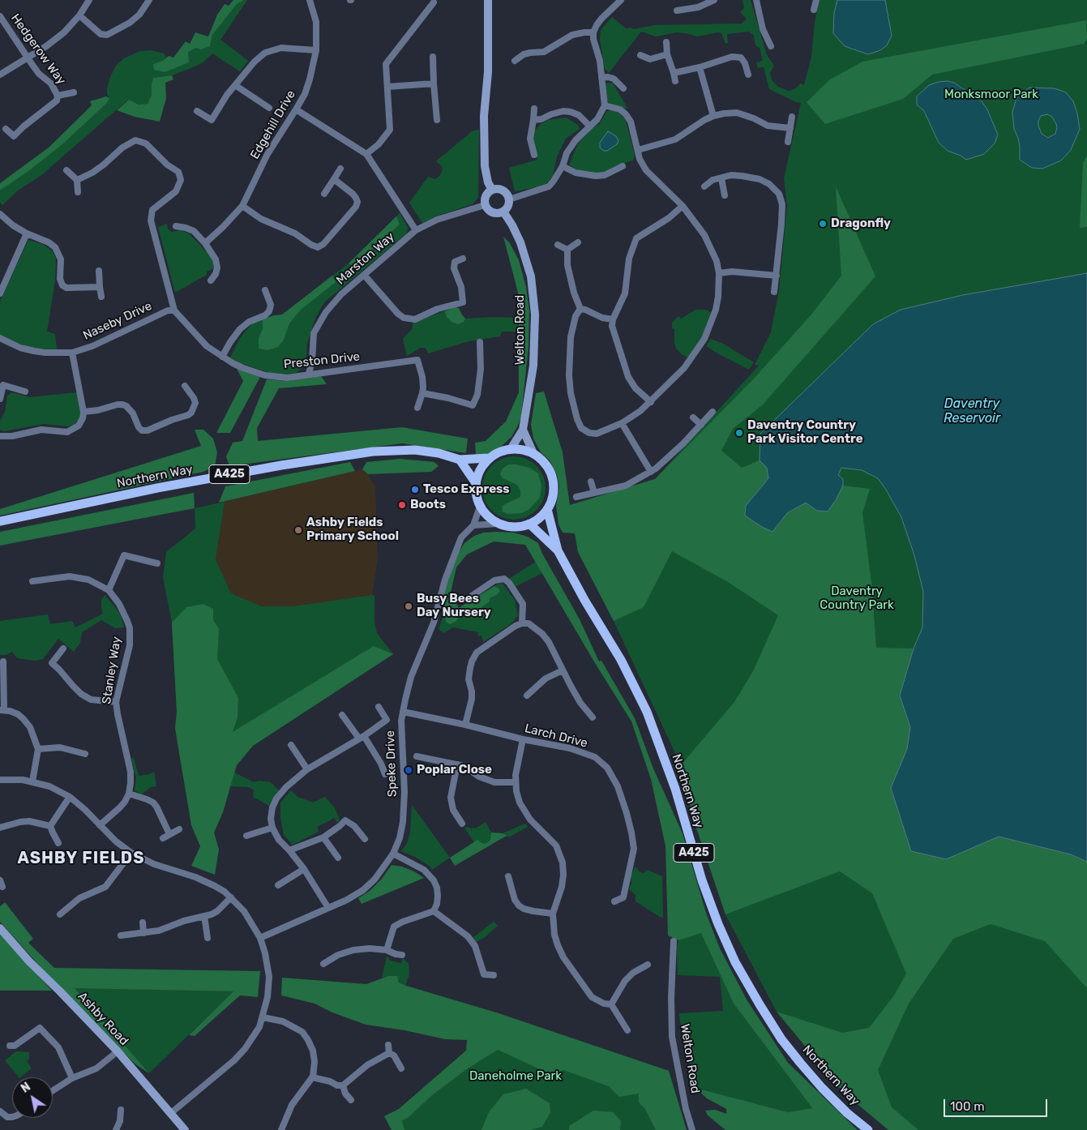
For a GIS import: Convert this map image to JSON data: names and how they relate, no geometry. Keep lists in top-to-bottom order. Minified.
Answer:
{"streets":{"main road":["A425","Northern Way"],"street":["Hedgerow Way","Edgehill Drive","Marston Way","Naseby Drive","Welton Road","Preston Drive","Stanley Way","Larch Drive","Speke Drive","Ashby Road"]},"crossings":[["Marston Way","Welton Road"],["Marston Way","Preston Drive"],["Naseby Drive","Preston Drive"],["Welton Road","A425"],["Welton Road","Speke Drive"],["A425","Northern Way"],["A425","Speke Drive"],["Larch Drive","Speke Drive"]],"districts":["ASHBY FIELDS"],"water":["Daventry Reservoir"],"parks":["Monksmoor Park","Daventry Country Park","Daneholme Park"],"places":["Dragonfly","Daventry Country Park Visitor Centre","Tesco Express","Boots","Ashby Fields Primary School","Busy Bees Day Nursery","Poplar Close"],"scale_bar":"100 m","north":"top left"}
